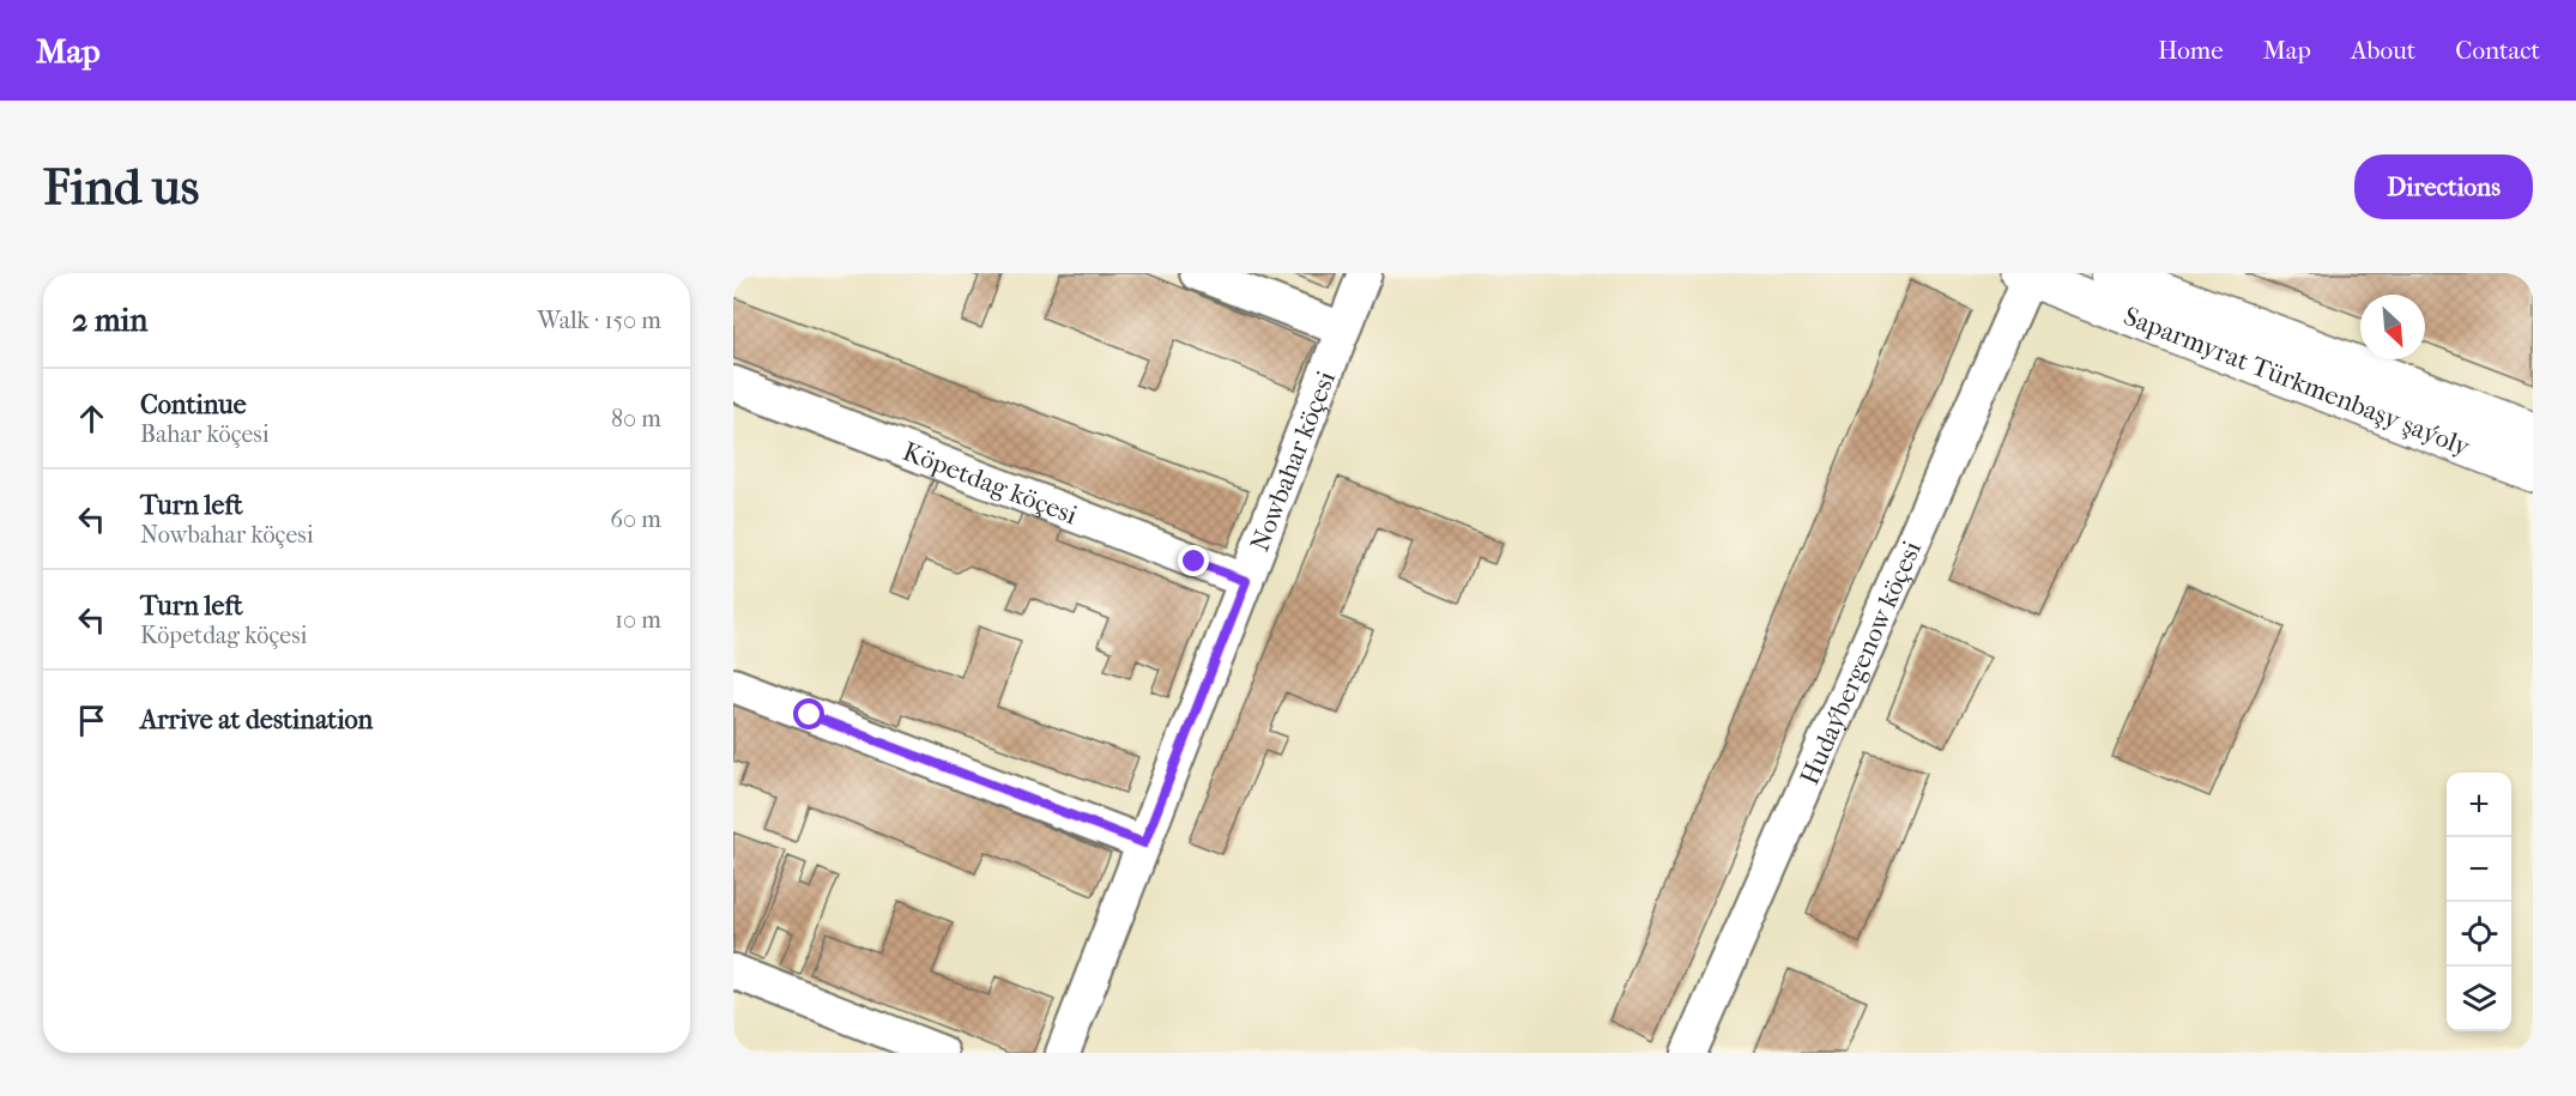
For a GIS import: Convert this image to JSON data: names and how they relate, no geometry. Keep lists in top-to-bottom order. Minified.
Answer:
{"streets":{"main road":["Saparmyrat Türkmenbaşy şaýoly"],"street":["Nowbahar köçesi","Köpetdag köçesi","Hudaýbergenow köçesi"]},"crossings":[["Saparmyrat Türkmenbaşy şaýoly","Hudaýbergenow köçesi"],["Nowbahar köçesi","Köpetdag köçesi"]],"north":"bottom right","page":{"header":"Map","nav":["Home","Map","About","Contact"],"buttons":"Directions","title":"Find us","heading":["2 min","Walk · 150 m"],"list":[["Continue","Bahar köçesi","80 m"],["Turn left","Nowbahar köçesi","60 m"],["Turn left","Köpetdag köçesi","10 m"],"Arrive at destination"],"map_buttons":["+","−"]}}
